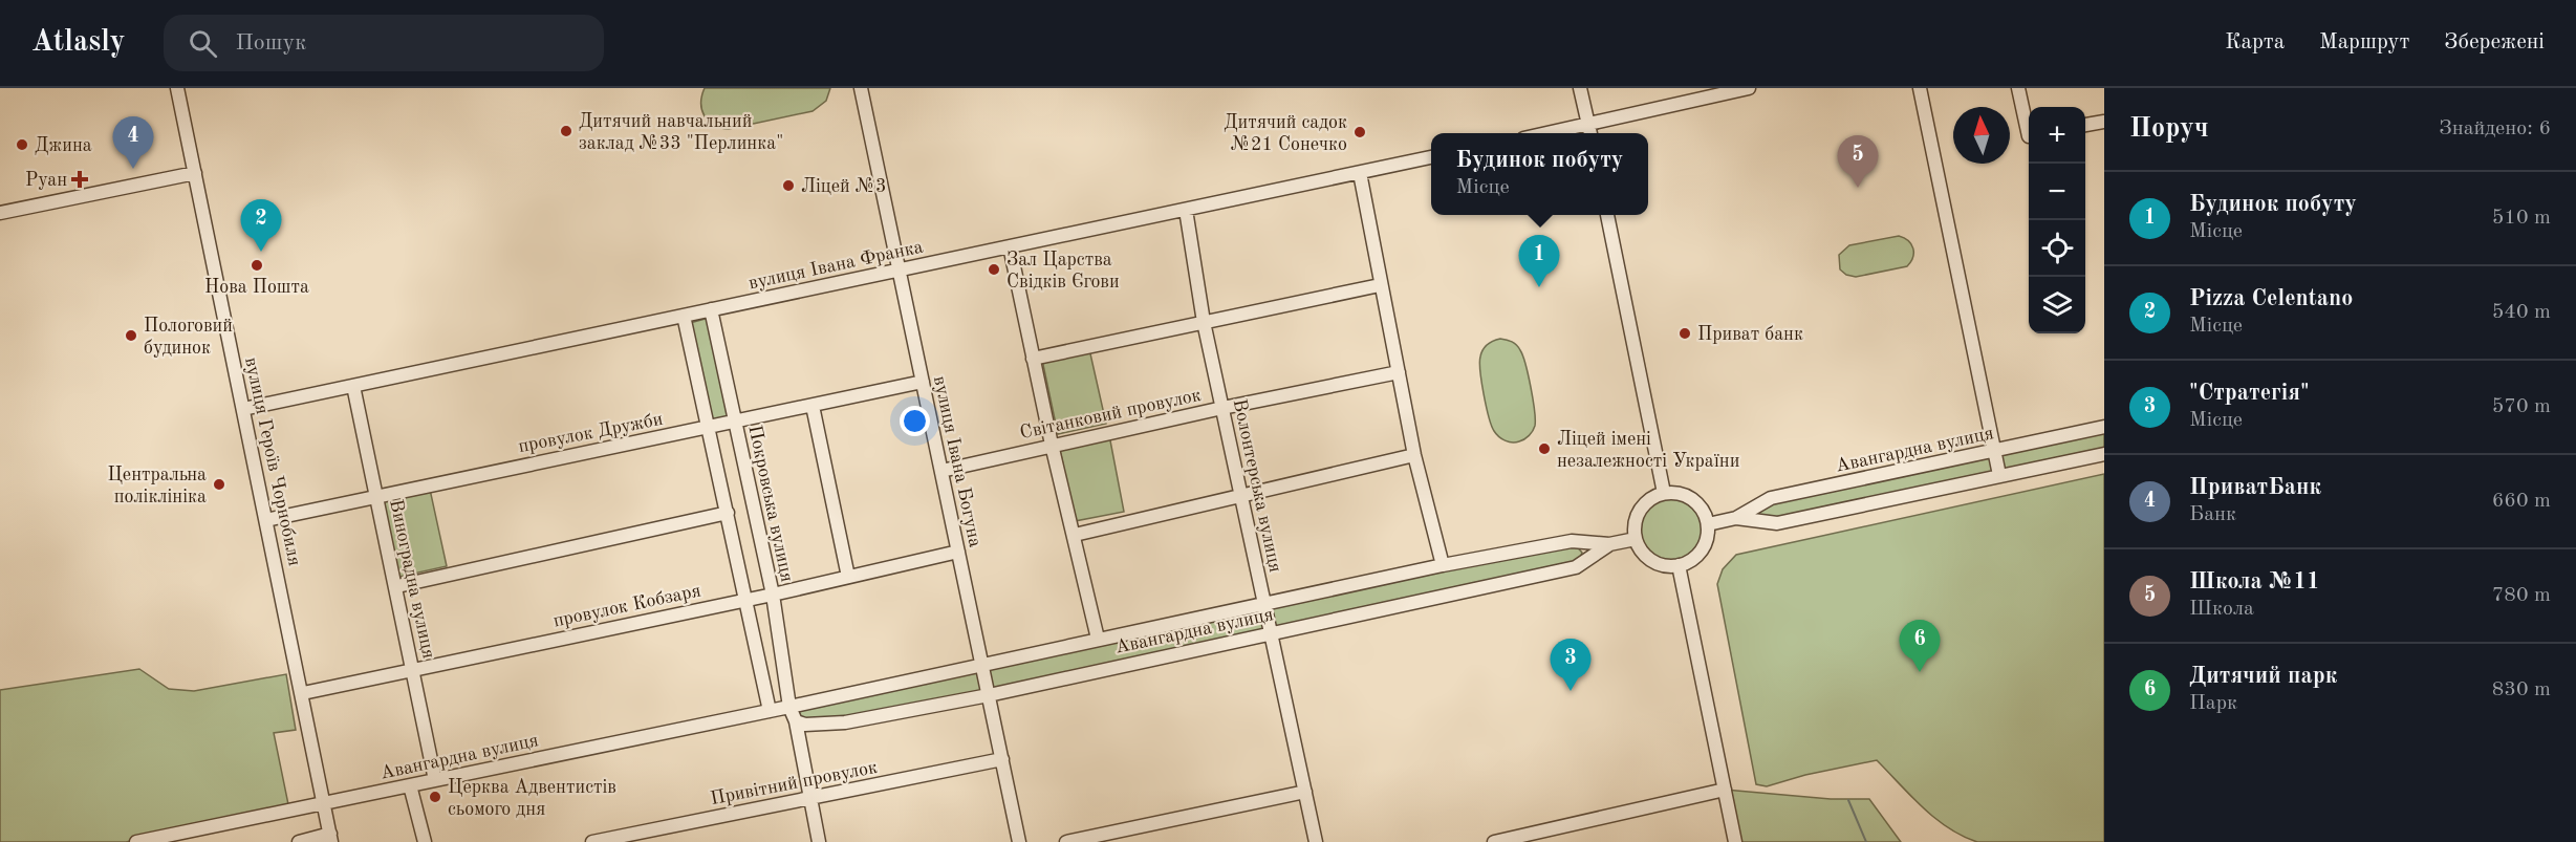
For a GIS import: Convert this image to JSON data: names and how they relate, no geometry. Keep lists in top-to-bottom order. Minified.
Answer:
{"streets":{"street":["вулиця Івана Франка","Світанковий провулок","провулок Дружби","Авангардна вулиця","вулиця Героїв Чорнобиля","вулиця Івана Богуна","Волонтерська вулиця","Покровська вулиця","Виноградна вулиця","провулок Кобзаря","Привітний провулок"]},"crossings":[["вулиця Івана Франка","вулиця Героїв Чорнобиля"],["вулиця Івана Франка","вулиця Івана Богуна"],["вулиця Івана Франка","Волонтерська вулиця"],["вулиця Івана Франка","Покровська вулиця"],["вулиця Івана Франка","Виноградна вулиця"],["Світанковий провулок","вулиця Івана Богуна"],["Світанковий провулок","Волонтерська вулиця"],["провулок Дружби","вулиця Героїв Чорнобиля"],["провулок Дружби","вулиця Івана Богуна"],["провулок Дружби","Покровська вулиця"],["провулок Дружби","Виноградна вулиця"],["Авангардна вулиця","вулиця Героїв Чорнобиля"],["Авангардна вулиця","вулиця Івана Богуна"],["Авангардна вулиця","Волонтерська вулиця"],["Авангардна вулиця","Покровська вулиця"],["Авангардна вулиця","Виноградна вулиця"],["вулиця Героїв Чорнобиля","провулок Кобзаря"],["вулиця Івана Богуна","провулок Кобзаря"],["вулиця Івана Богуна","Привітний провулок"],["Покровська вулиця","провулок Кобзаря"],["Виноградна вулиця","провулок Кобзаря"]],"places":{"other":["Дитячий навчальний заклад №33 \"Перлинка\"","Дитячий садок №21 Сонечко","Джина","Ліцей №3","Нова Пошта","Зал Царства Свідків Єгови","Приват банк","Пологовий будинок","Ліцей імені незалежності України","Центральна поліклініка","Церква Адвентистів сьомого дня"],"health":["Руан"]},"north":"top","page":{"header":"Atlasly","search":"Пошук","nav":["Карта","Маршрут","Збережені"],"heading":["Поруч","Знайдено: 6"],"map_buttons":["+","−"],"pins":["4","5","2","1","6","3"],"popup":["Будинок побуту","Місце"],"list":[{"mark":"1","name":"Будинок побуту","note":"Місце","value":"510 m"},{"mark":"2","name":"Pizza Celentano","note":"Місце","value":"540 m"},{"mark":"3","name":"\"Стратегія\"","note":"Місце","value":"570 m"},{"mark":"4","name":"ПриватБанк","note":"Банк","value":"660 m"},{"mark":"5","name":"Школа №11","note":"Школа","value":"780 m"},{"mark":"6","name":"Дитячий парк","note":"Парк","value":"830 m"}]}}
